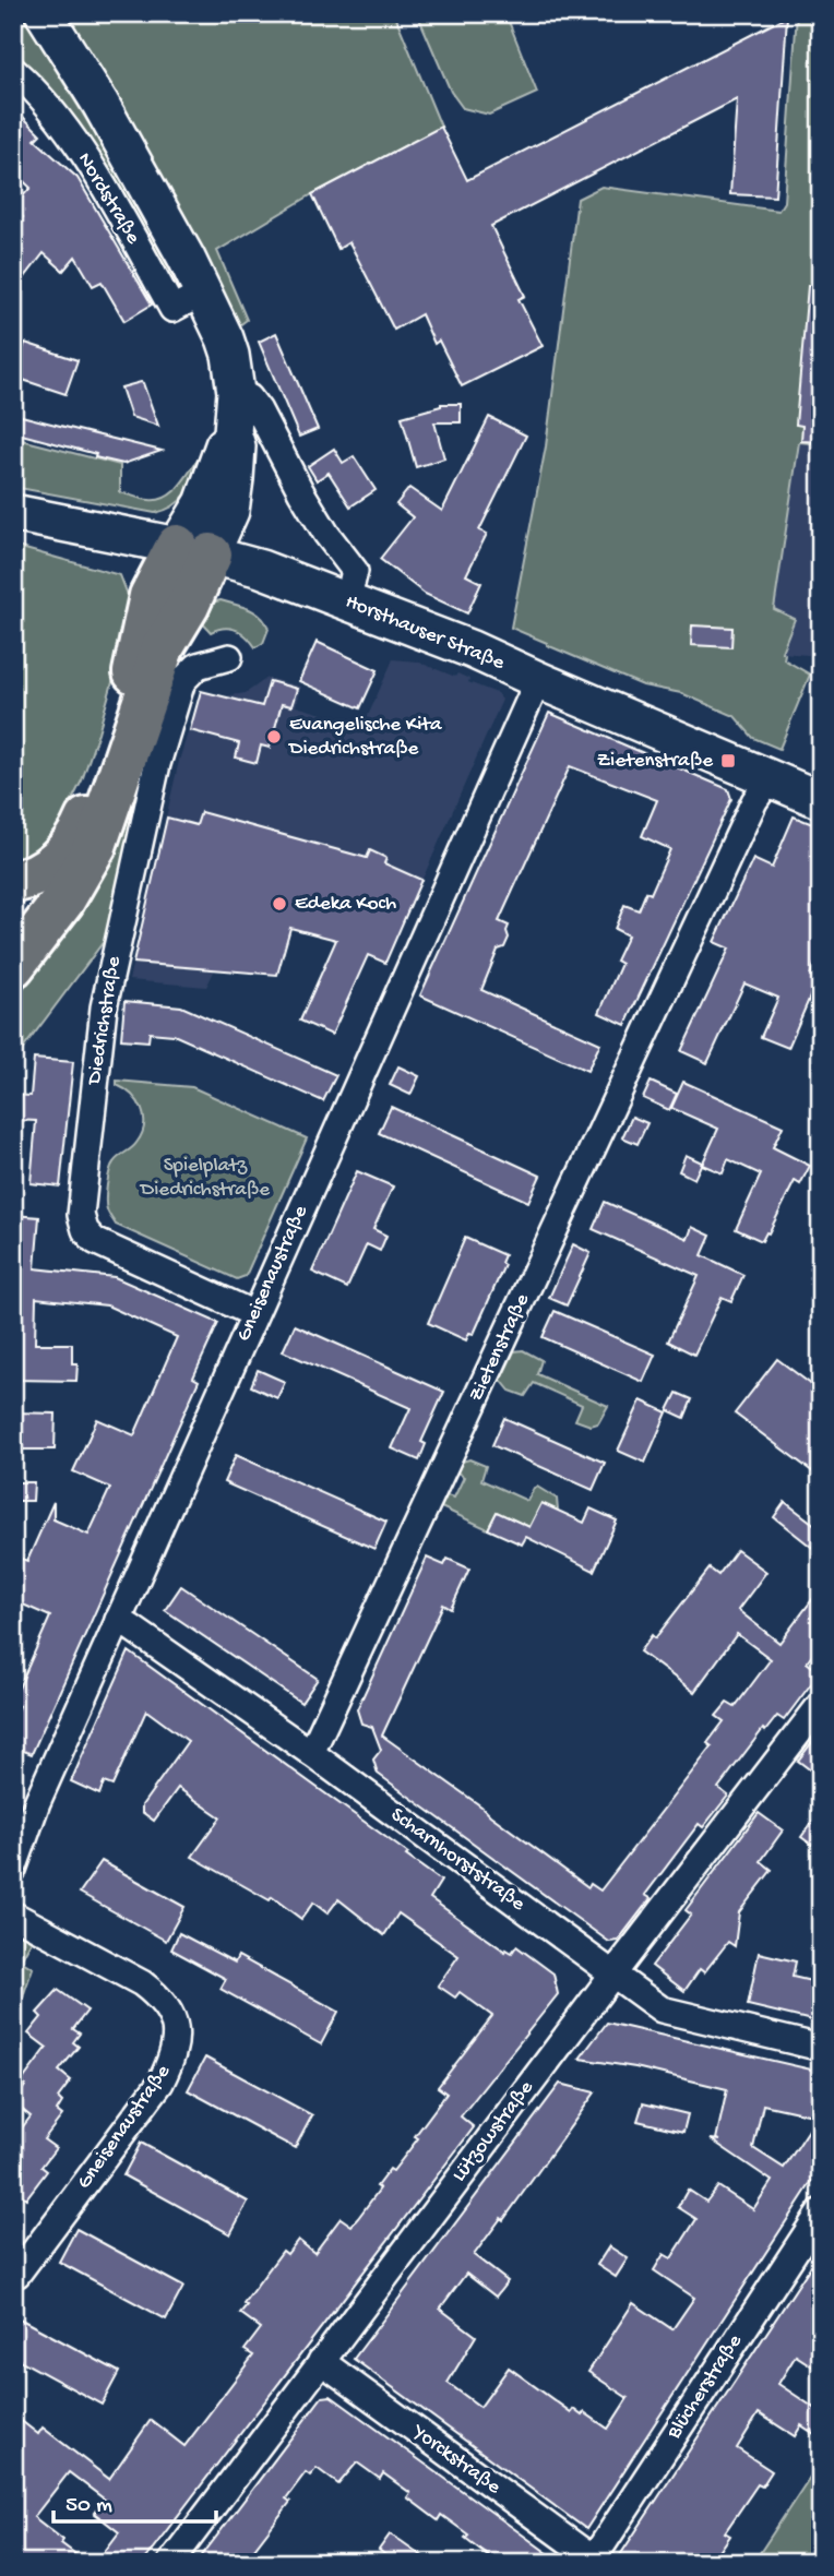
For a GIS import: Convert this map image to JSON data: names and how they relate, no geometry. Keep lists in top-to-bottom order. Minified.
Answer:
{"streets":{"main road":["Nordstraße","Horsthauser Straße"],"street":["Diedrichstraße","Gneisenaustraße","Zietenstraße","Scharnhorststraße","Lützowstraße","Blücherstraße","Yorckstraße"]},"crossings":[["Nordstraße","Horsthauser Straße"],["Horsthauser Straße","Gneisenaustraße"],["Horsthauser Straße","Zietenstraße"],["Diedrichstraße","Gneisenaustraße"],["Gneisenaustraße","Scharnhorststraße"],["Zietenstraße","Scharnhorststraße"],["Scharnhorststraße","Lützowstraße"],["Lützowstraße","Yorckstraße"],["Blücherstraße","Yorckstraße"]],"parks":["Spielplatz Diedrichstraße"],"places":{"other":["Evangelische Kita Diedrichstraße","Edeka Koch"],"transit":["Zietenstraße"]},"scale_bar":"50 m"}
